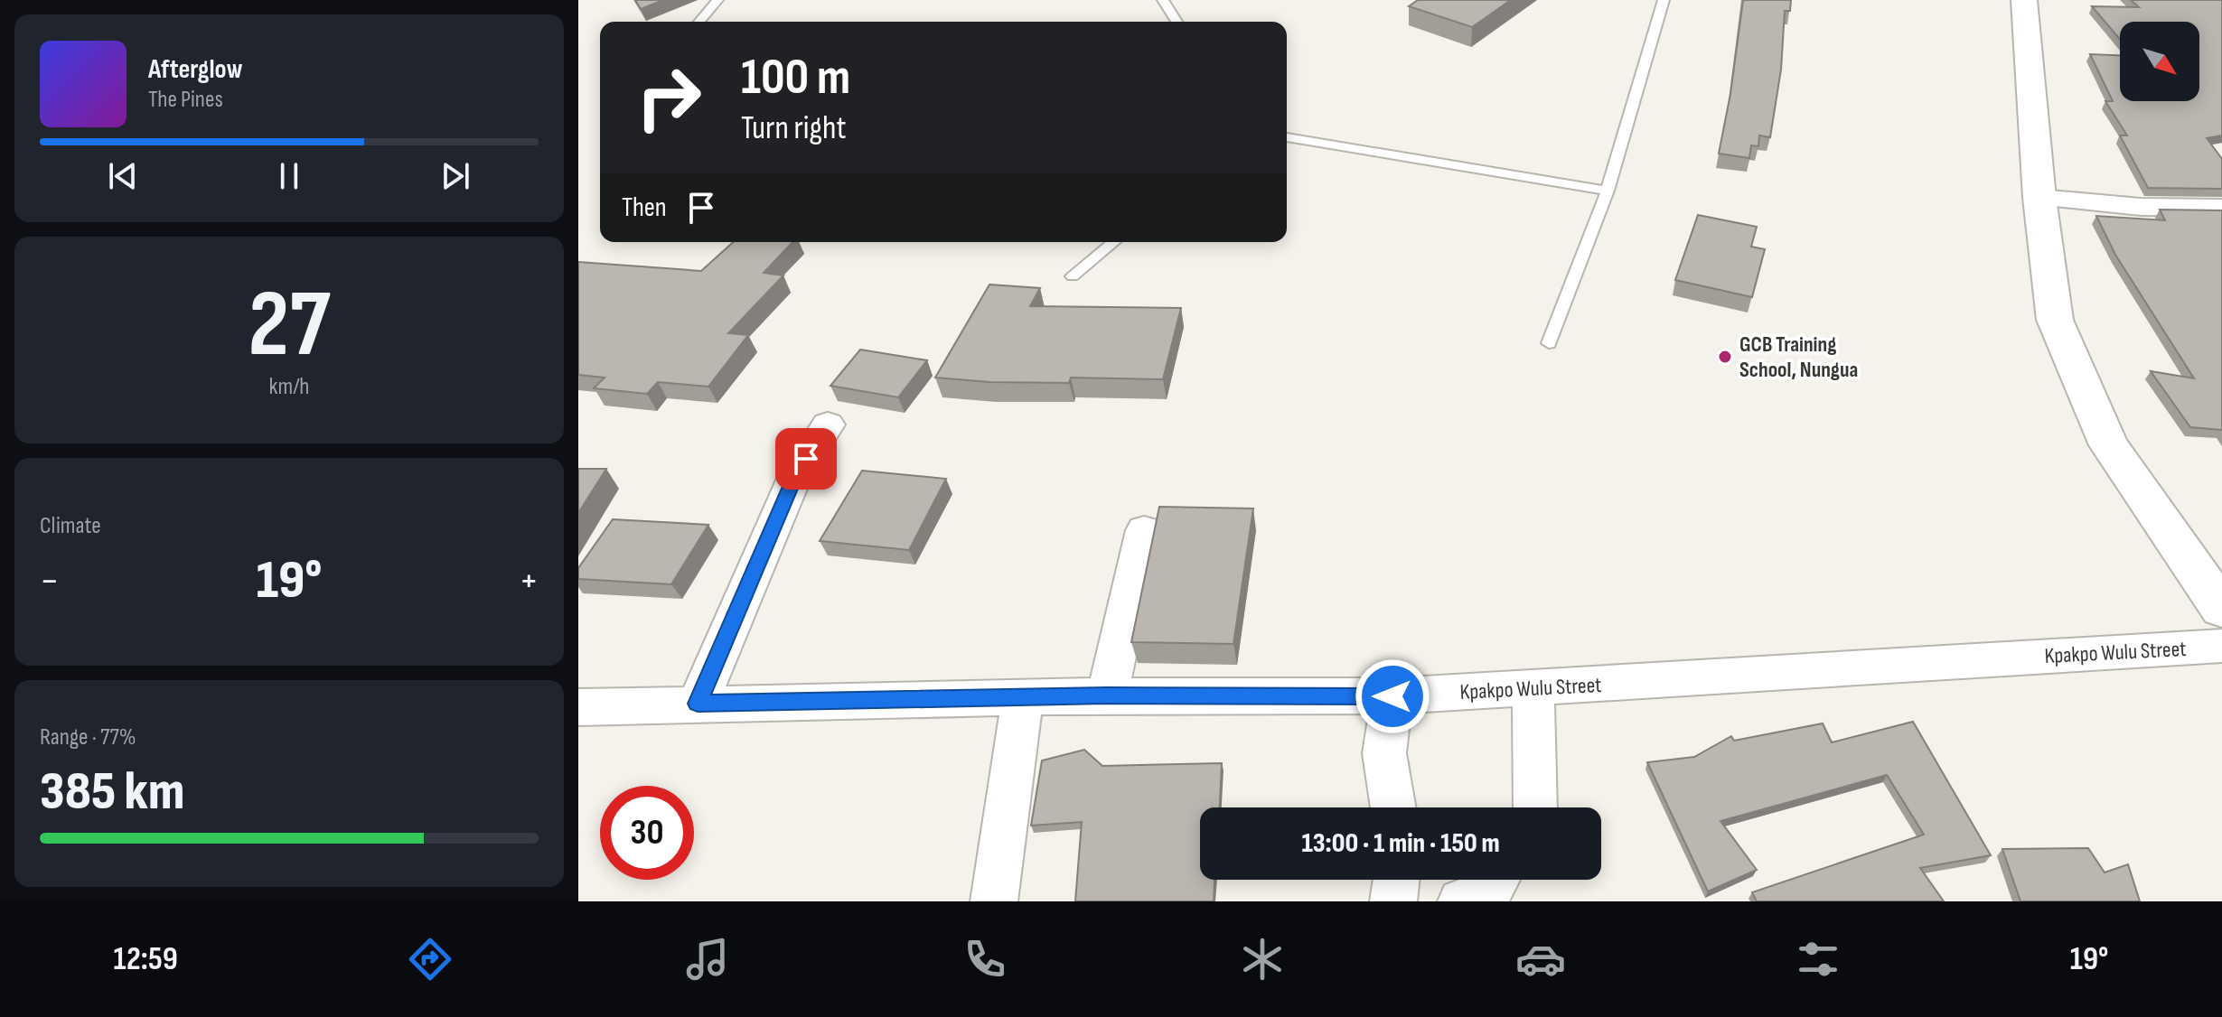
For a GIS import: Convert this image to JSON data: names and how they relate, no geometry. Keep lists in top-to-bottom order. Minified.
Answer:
{"streets":{"street":["Kpakpo Wulu Street"]},"places":["GCB Training School, Nungua"],"north":"bottom right","page":{"turn":["100 m","Turn right"],"song":["Afterglow","The Pines"],"then":"Then","tile":[["27","km/h"],"Climate",["Range · 77%","385 km"]],"heat":["−","19°","+"],"limit":"30","trip":"13:00 · 1 min · 150 m","tabs":["12:59","19°"]}}
